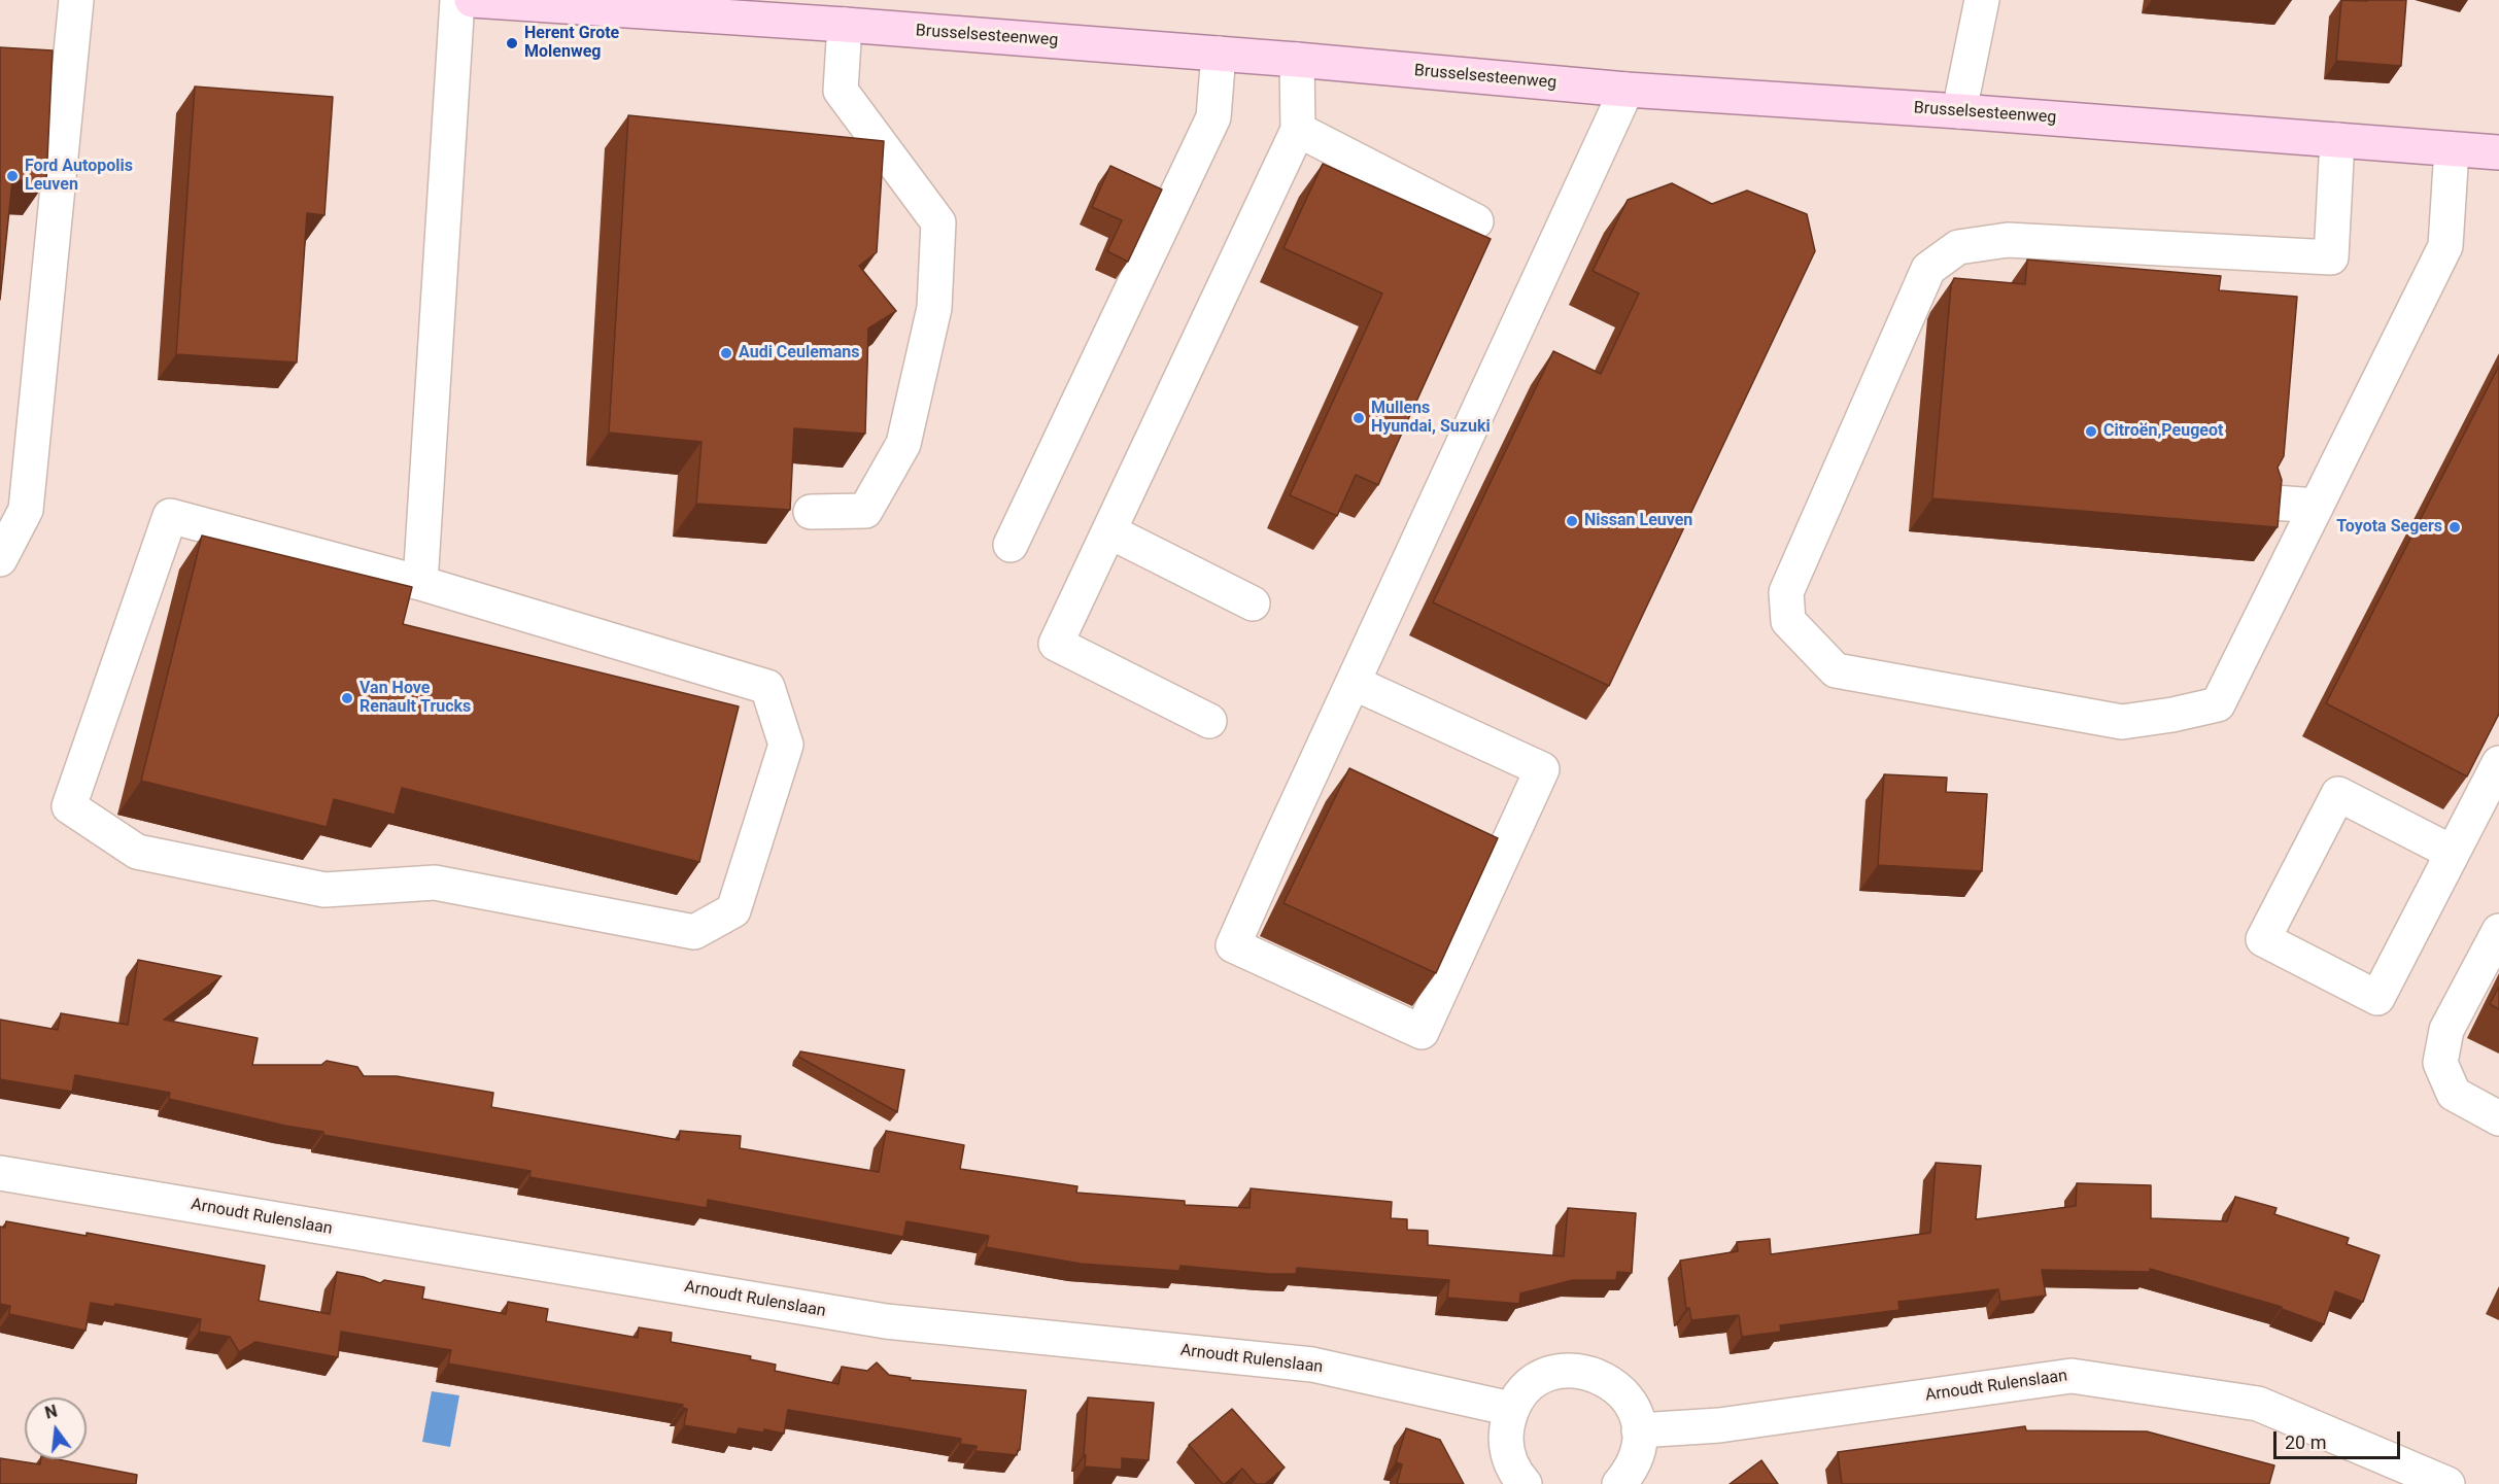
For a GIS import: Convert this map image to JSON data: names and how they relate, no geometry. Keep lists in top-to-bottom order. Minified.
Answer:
{"streets":{"main road":["Brusselsesteenweg"],"street":["Arnoudt Rulenslaan"]},"places":["Herent Grote Molenweg","Ford Autopolis Leuven","Audi Ceulemans","Mullens Hyundai, Suzuki","Citroën,Peugeot","Nissan Leuven","Toyota Segers","Van Hove Renault Trucks"],"scale_bar":"20 m","north":"top"}
